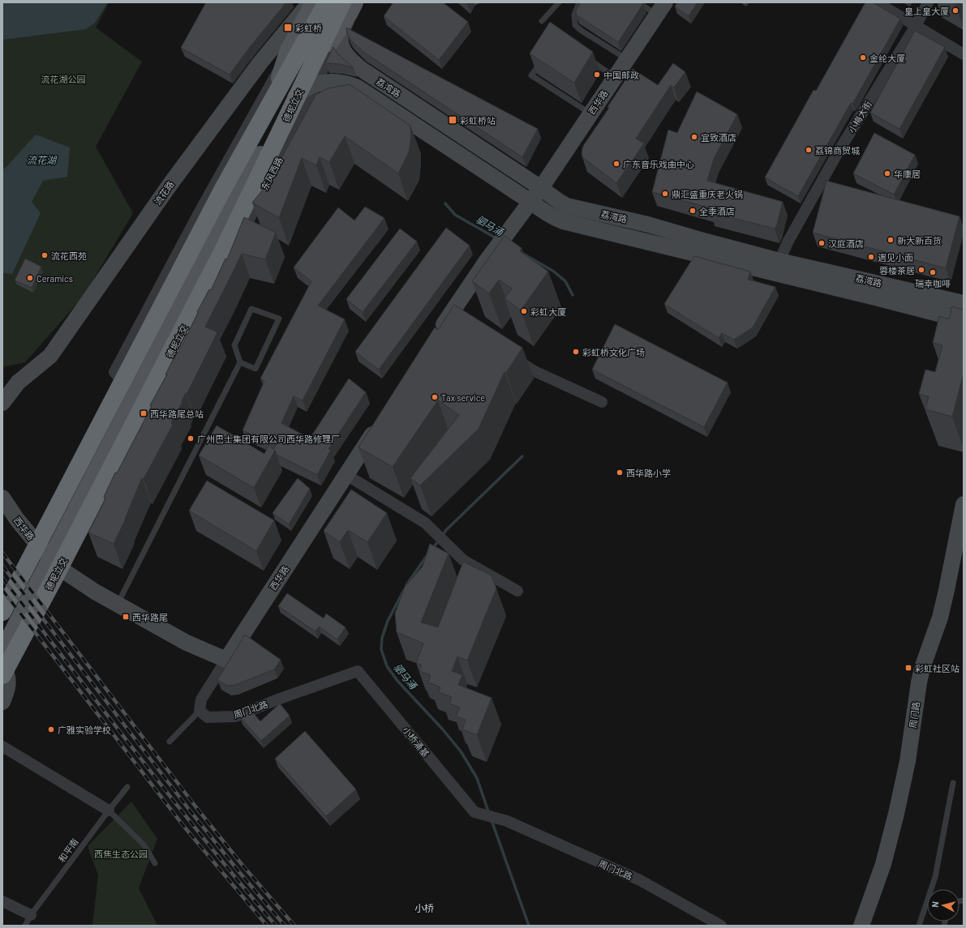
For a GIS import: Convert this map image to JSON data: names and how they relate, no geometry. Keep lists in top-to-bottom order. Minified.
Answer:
{"streets":{"highway":["德坭立交"],"main road":["荔湾路","西华路","流花路","周门路"],"street":["小梅大街","东风西路","周门北路","小桥涌基"],"lane":["和平南"]},"crossings":[["荔湾路","西华路"],["荔湾路","德坭立交"],["荔湾路","小梅大街"],["荔湾路","东风西路"],["德坭立交","东风西路"],["周门北路","小桥涌基"]],"districts":["小桥"],"water":["流花湖","驷马涌"],"parks":["流花湖公园","西焦生态公园"],"places":{"other":["皇上皇大厦","金纶大厦","中国邮政","宜致酒店","荔锦商贸城","广东音乐戏曲中心","华康居","鼎汇盛重庆老火锅","全季酒店","新大新百货","汉庭酒店","流花西苑","遇见小面","蓉楼茶居","瑞幸咖啡","Ceramics","彩虹大厦","彩虹桥文化广场","Tax service","广州巴士集团有限公司西华路修理厂","西华路小学","广雅实验学校"],"transit":["彩虹桥","彩虹桥站","西华路尾总站","西华路尾","彩虹社区站"]},"north":"left"}
